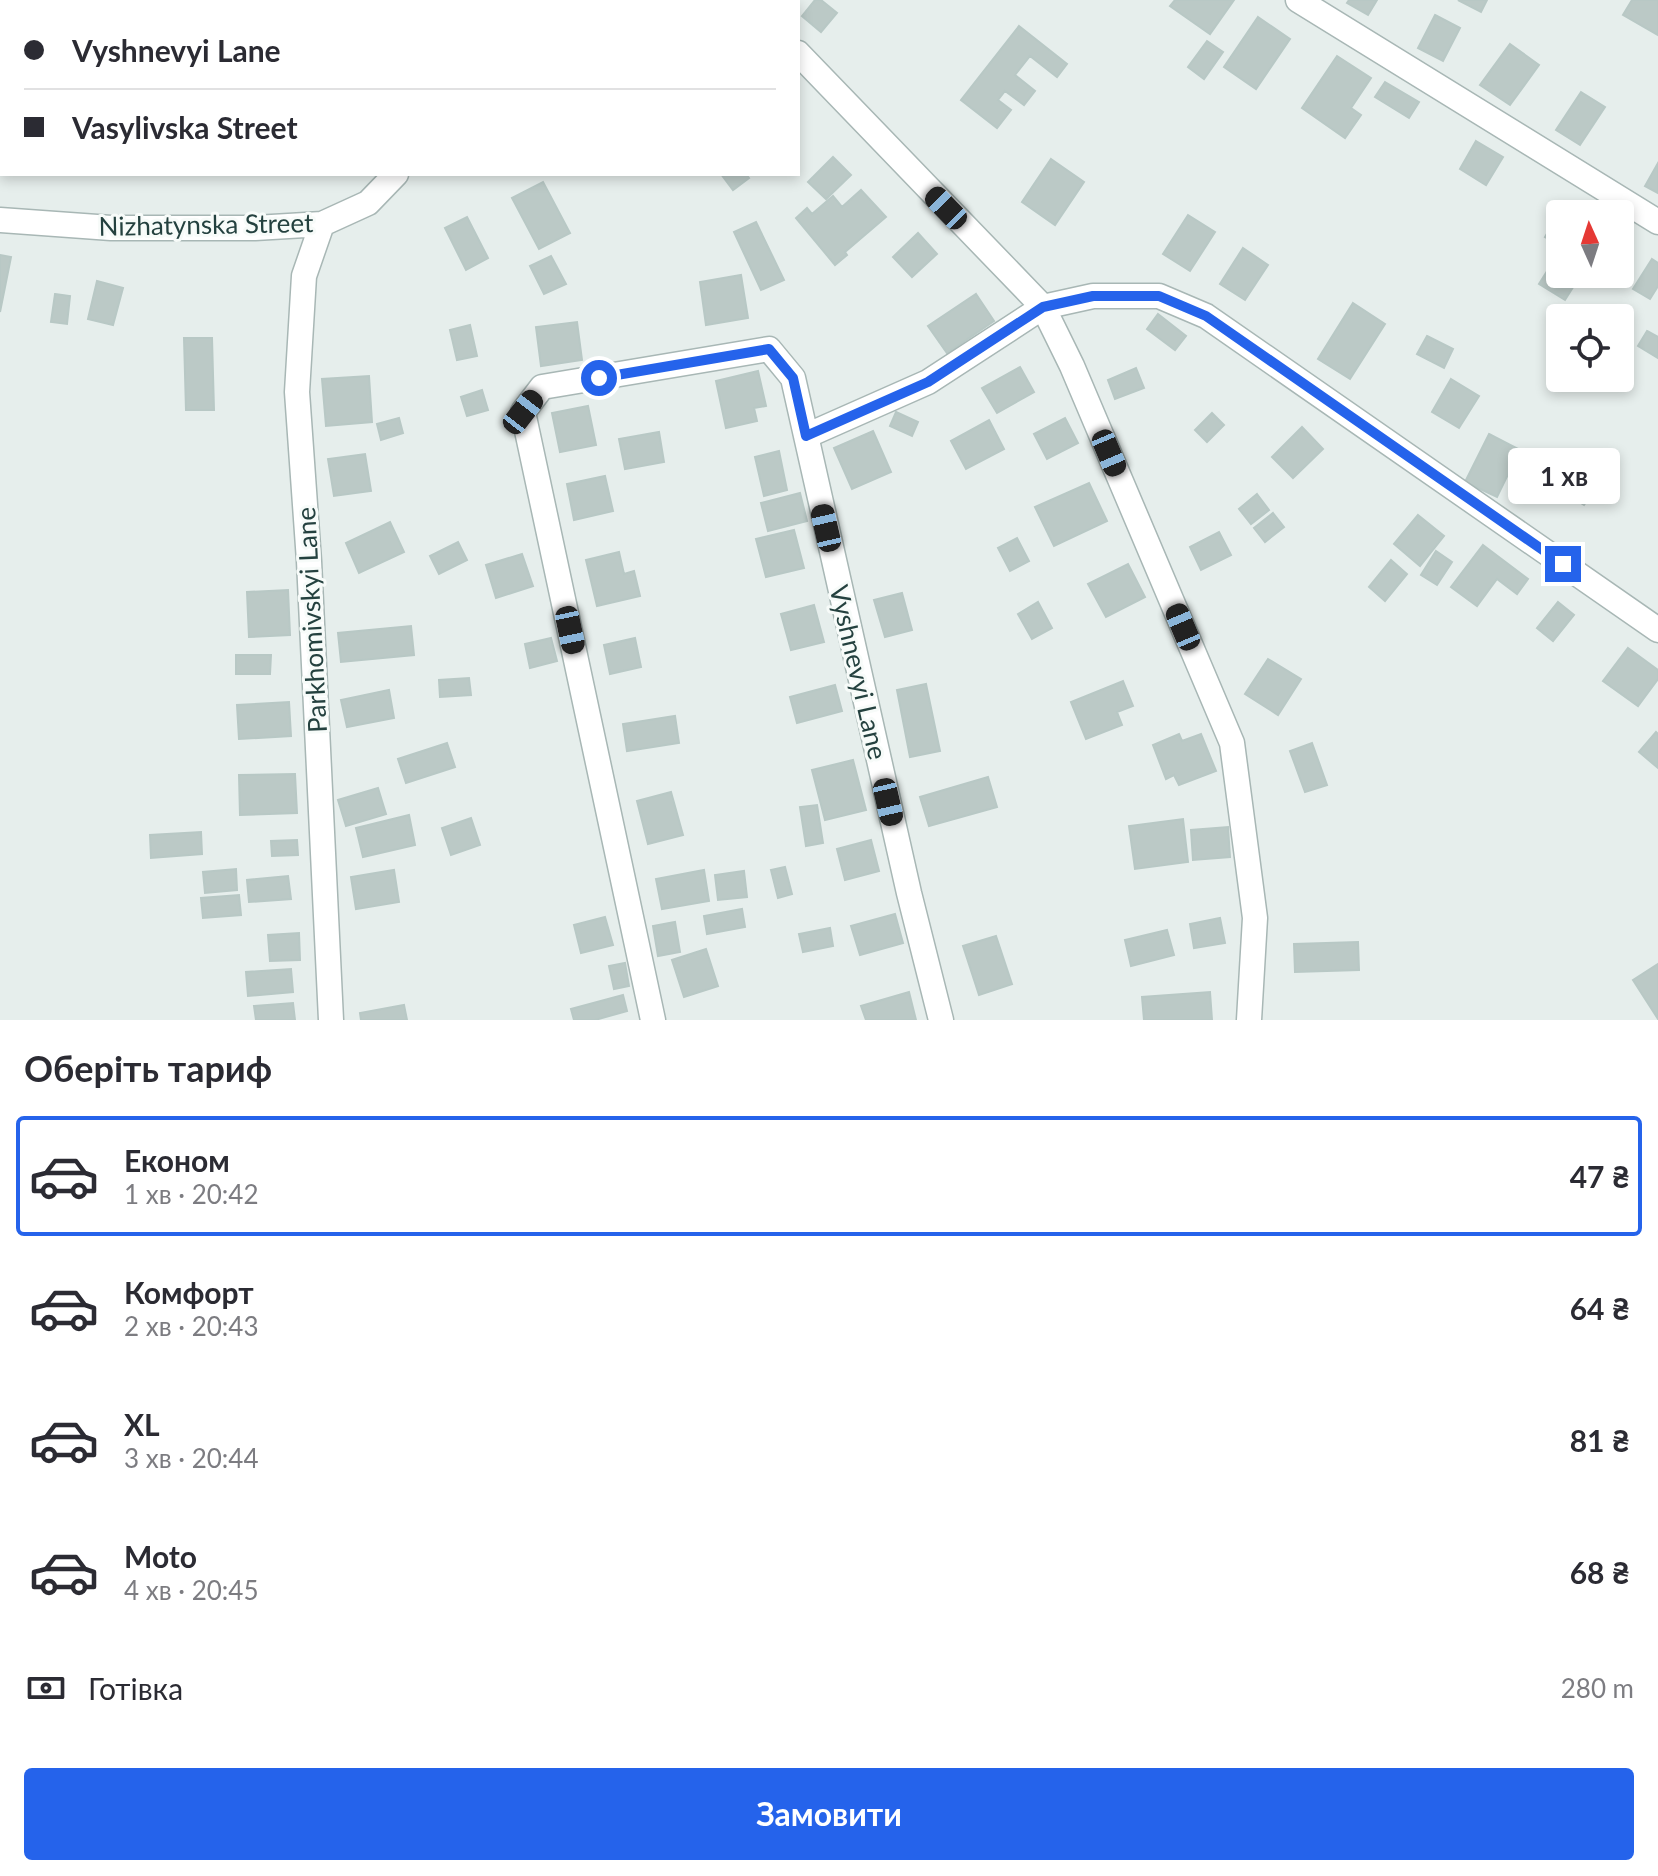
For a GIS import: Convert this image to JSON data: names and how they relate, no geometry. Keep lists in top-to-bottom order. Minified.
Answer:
{"streets":{"street":["Nizhatynska Street","Parkhomivskyi Lane","Vyshnevyi Lane"]},"crossings":[["Nizhatynska Street","Parkhomivskyi Lane"]],"north":"top","page":{"banner":["Vyshnevyi Lane","Vasylivska Street"],"bubble":"1 хв","heading":"Оберіть тариф","list":[{"name":"Економ","note":"1 хв · 20:42","value":"47 ₴"},{"name":"Комфорт","note":"2 хв · 20:43","value":"64 ₴"},{"name":"XL","note":"3 хв · 20:44","value":"81 ₴"},{"name":"Moto","note":"4 хв · 20:45","value":"68 ₴"}],"pay":["Готівка","280 m"],"buttons":"Замовити"}}
